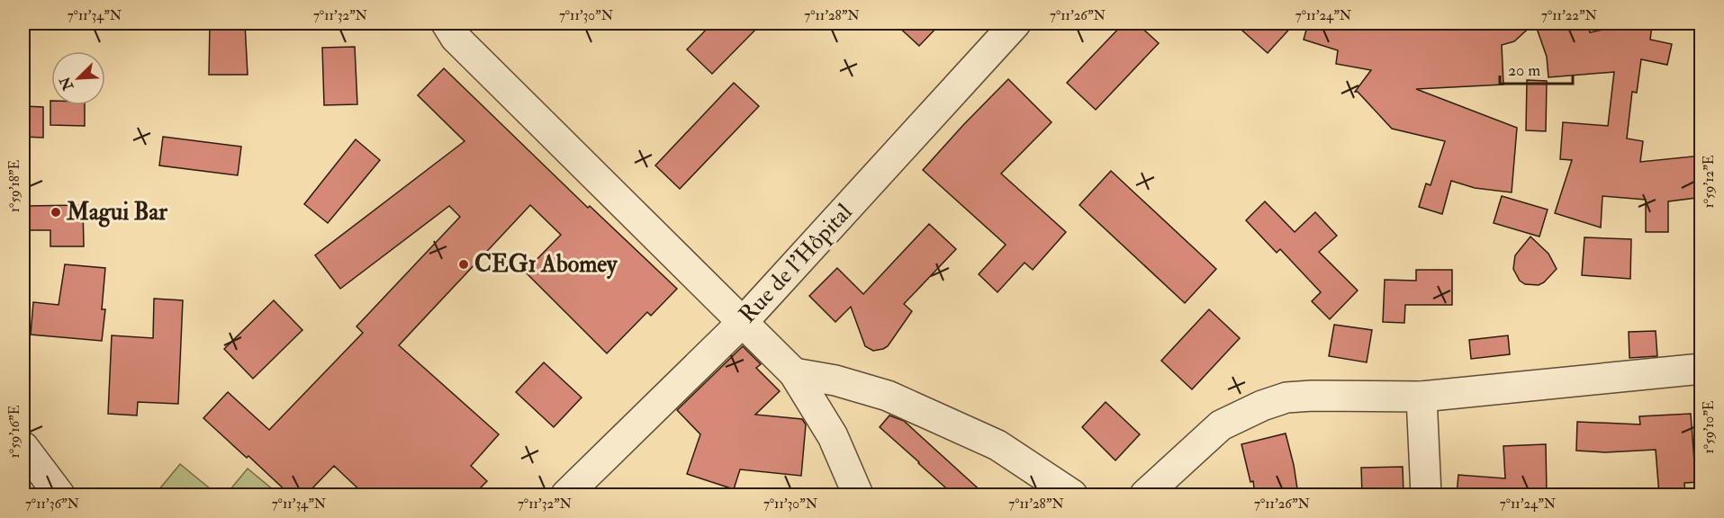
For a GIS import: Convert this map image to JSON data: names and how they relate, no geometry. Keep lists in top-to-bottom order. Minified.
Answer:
{"streets":{"street":["Rue de l'Hôpital"]},"places":["Magui Bar","CEG1 Abomey"],"scale_bar":"20 m","north":"bottom left","coordinates":["7°11'34\"N","7°11'32\"N","7°11'30\"N","7°11'28\"N","7°11'26\"N","7°11'24\"N","7°11'22\"N","1°59'12\"E","1°59'18\"E","1°59'10\"E","1°59'16\"E","7°11'36\"N"]}
